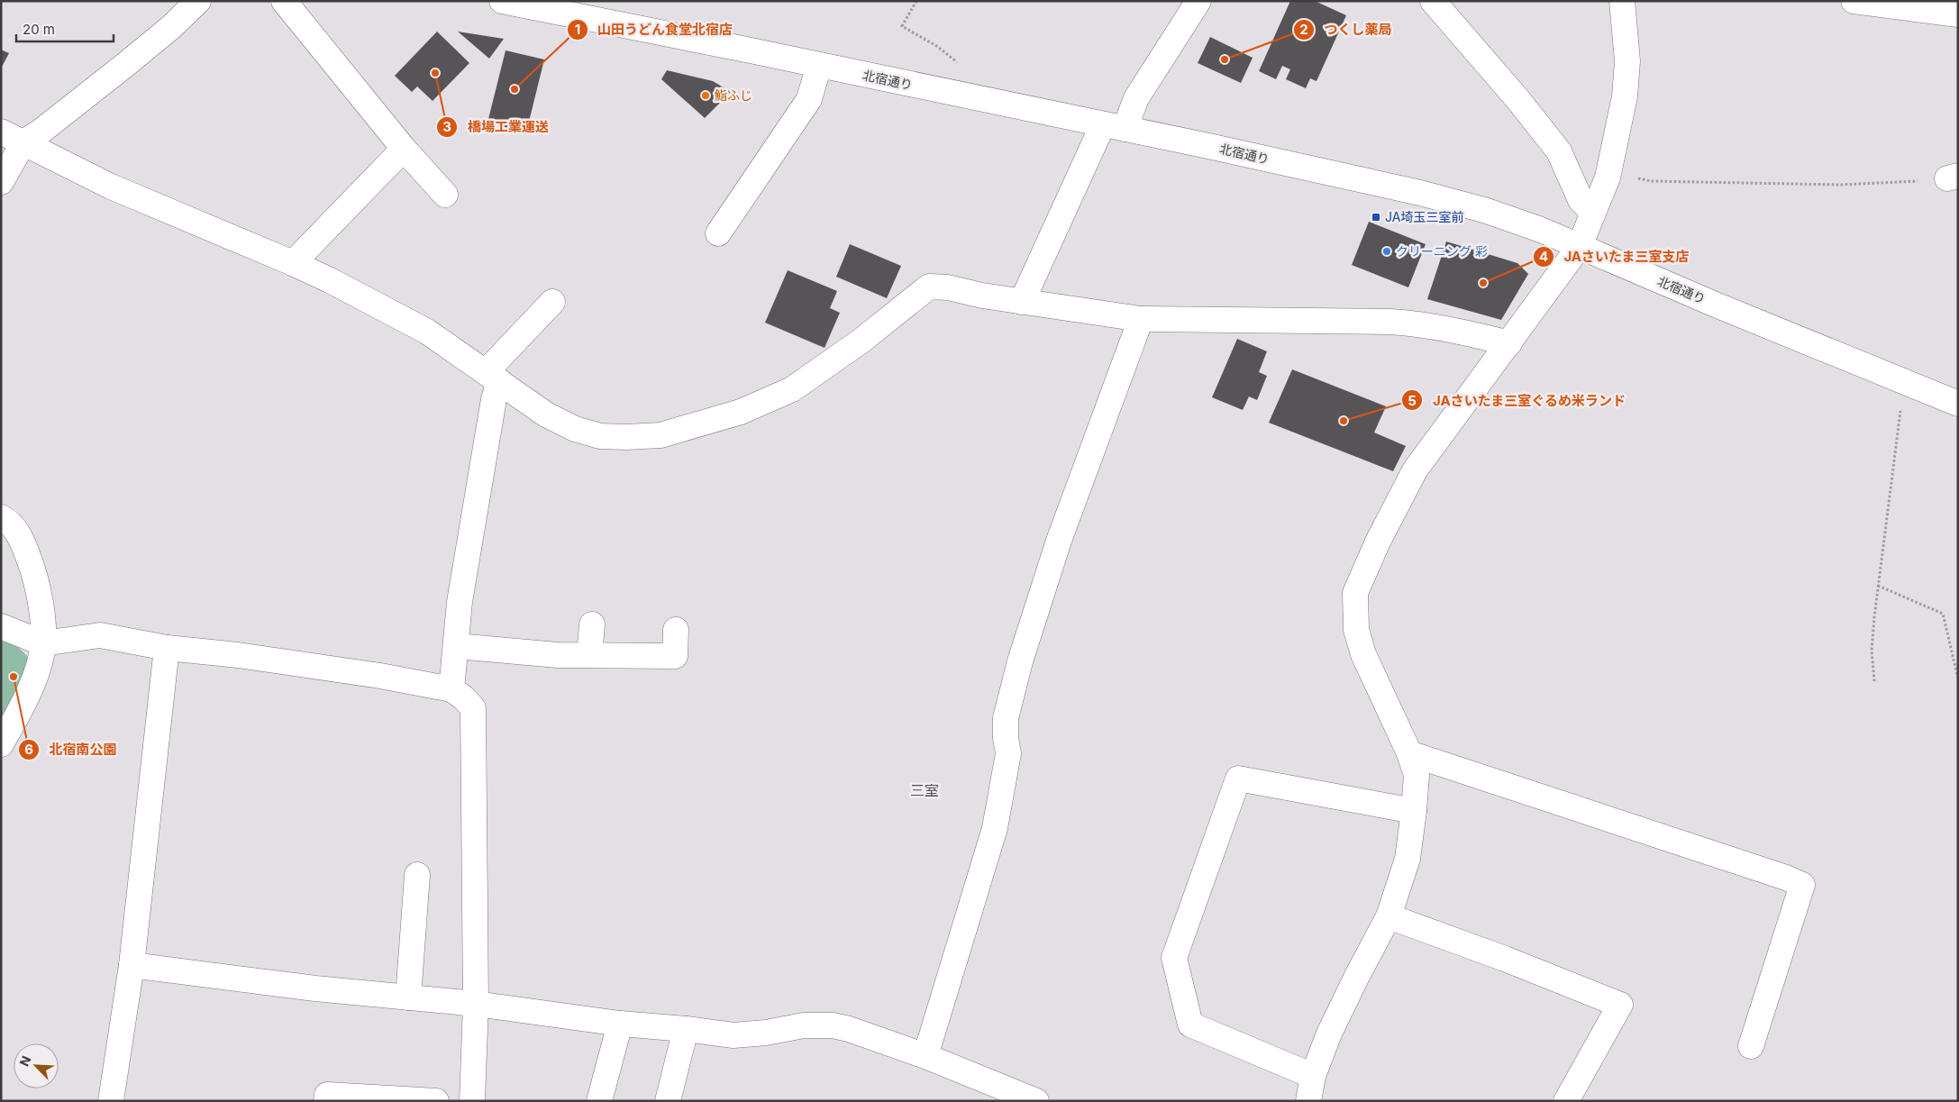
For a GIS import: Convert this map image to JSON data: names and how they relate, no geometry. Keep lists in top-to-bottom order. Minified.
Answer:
{"streets":{"street":["北宿通り"]},"districts":["三室"],"places":{"other":["つくし薬局","橋場工業運送","山田うどん食堂北宿店","鮨ふじ","クリーニング 彩","JAさいたま三室支店","JAさいたま三室ぐるめ米ランド","北宿南公園"],"transit":["JA埼玉三室前"]},"scale_bar":"20 m","north":"top left"}
